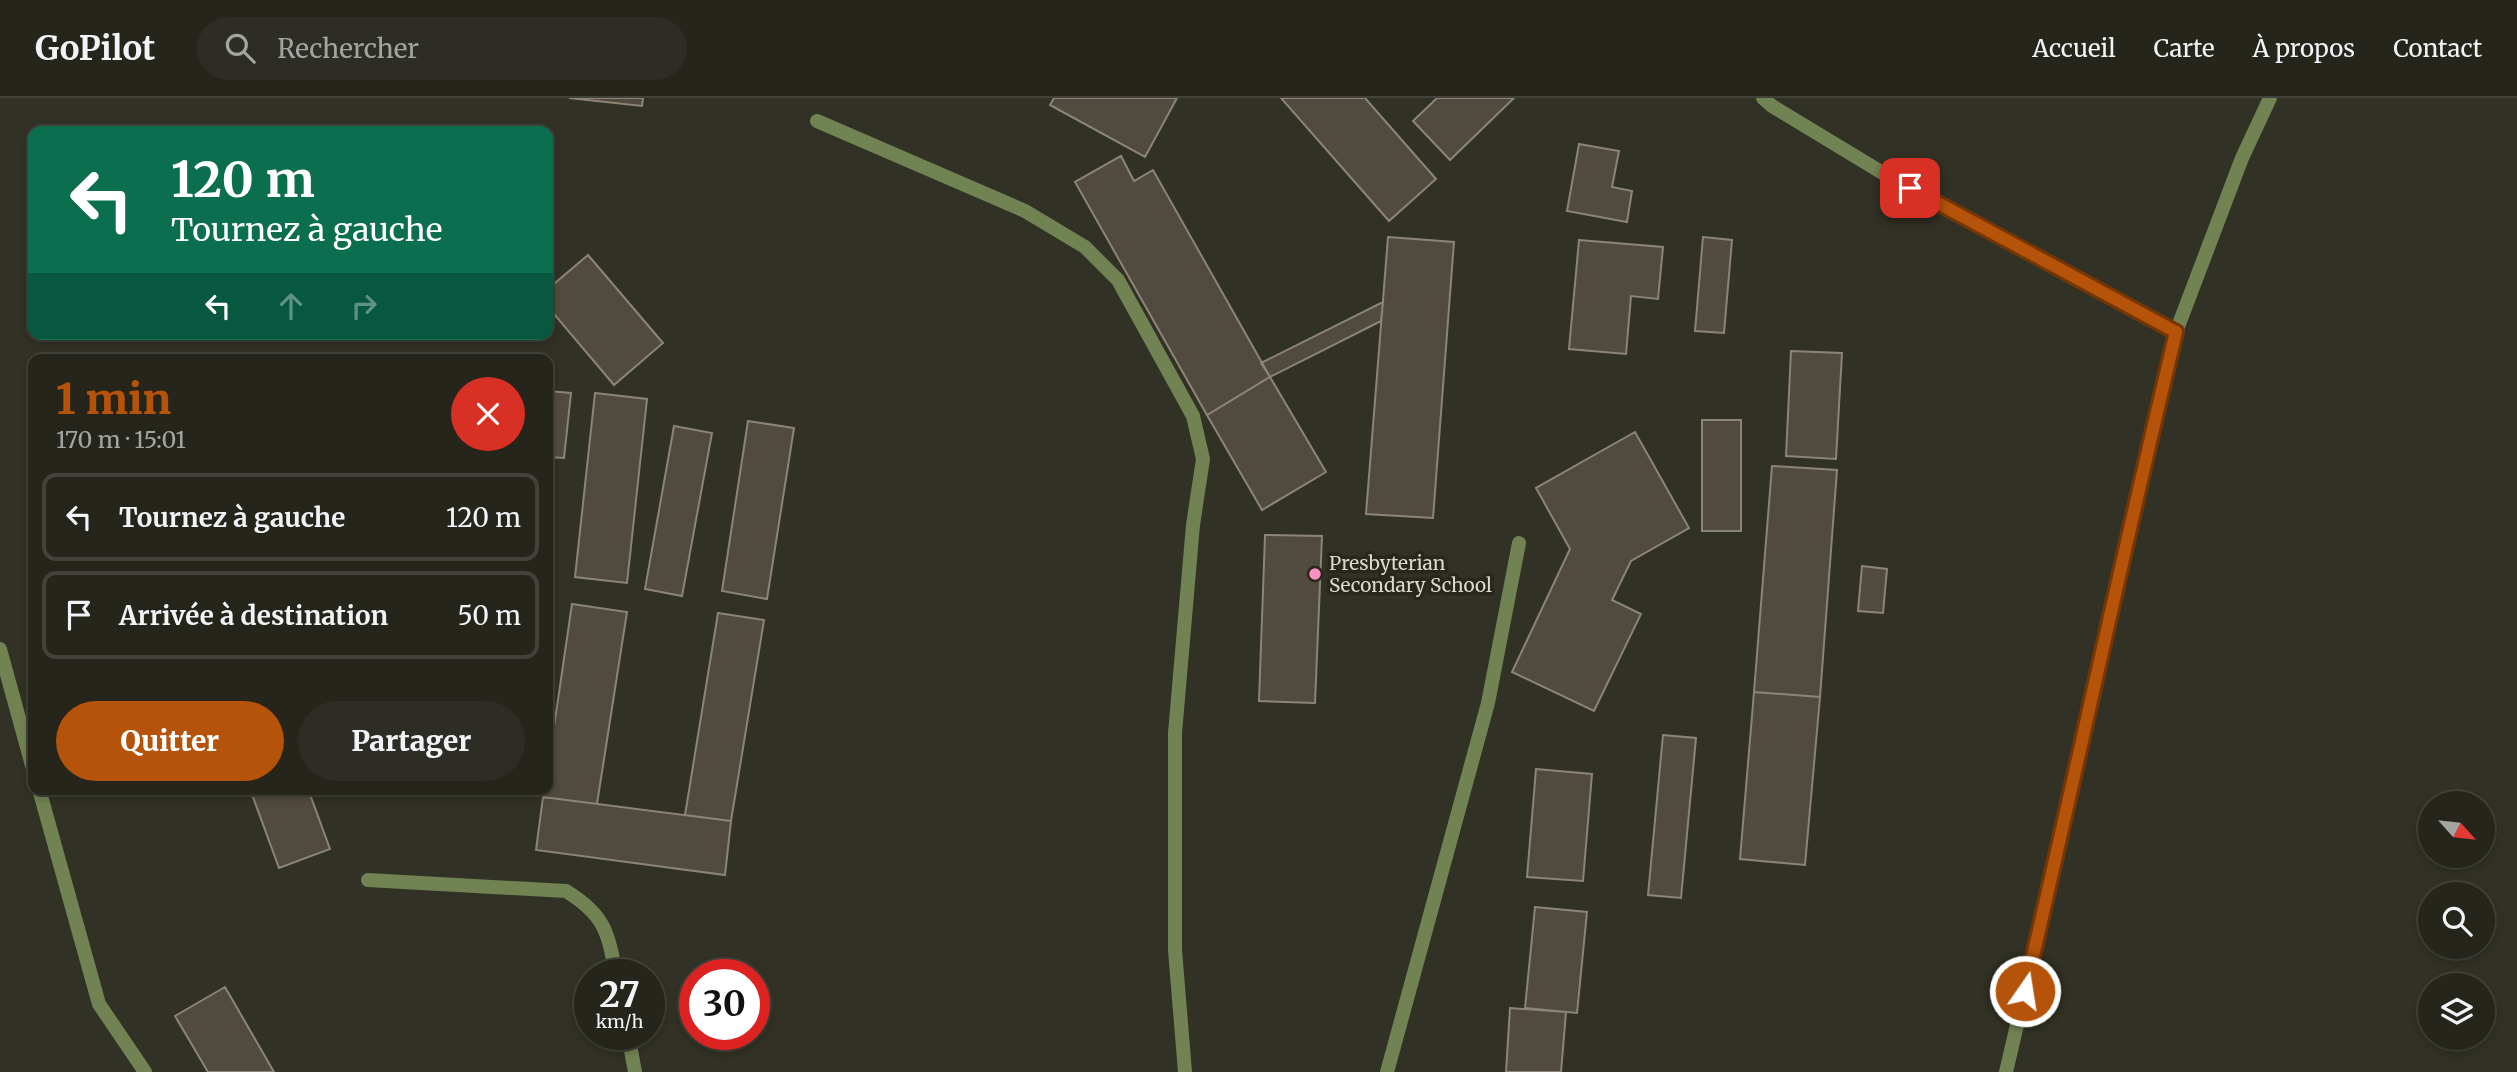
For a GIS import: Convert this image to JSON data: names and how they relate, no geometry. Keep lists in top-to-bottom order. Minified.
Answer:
{"places":["Presbyterian Secondary School"],"north":"bottom right","page":{"header":"GoPilot","search":"Rechercher","nav":["Accueil","Carte","À propos","Contact"],"turn":["120 m","Tournez à gauche"],"heading":["1 min","170 m · 15:01"],"list":[{"name":"Tournez à gauche","value":"120 m"},{"name":"Arrivée à destination","value":"50 m"}],"buttons":["Quitter","Partager"],"speed":"27 km/h","limit":"30"}}
